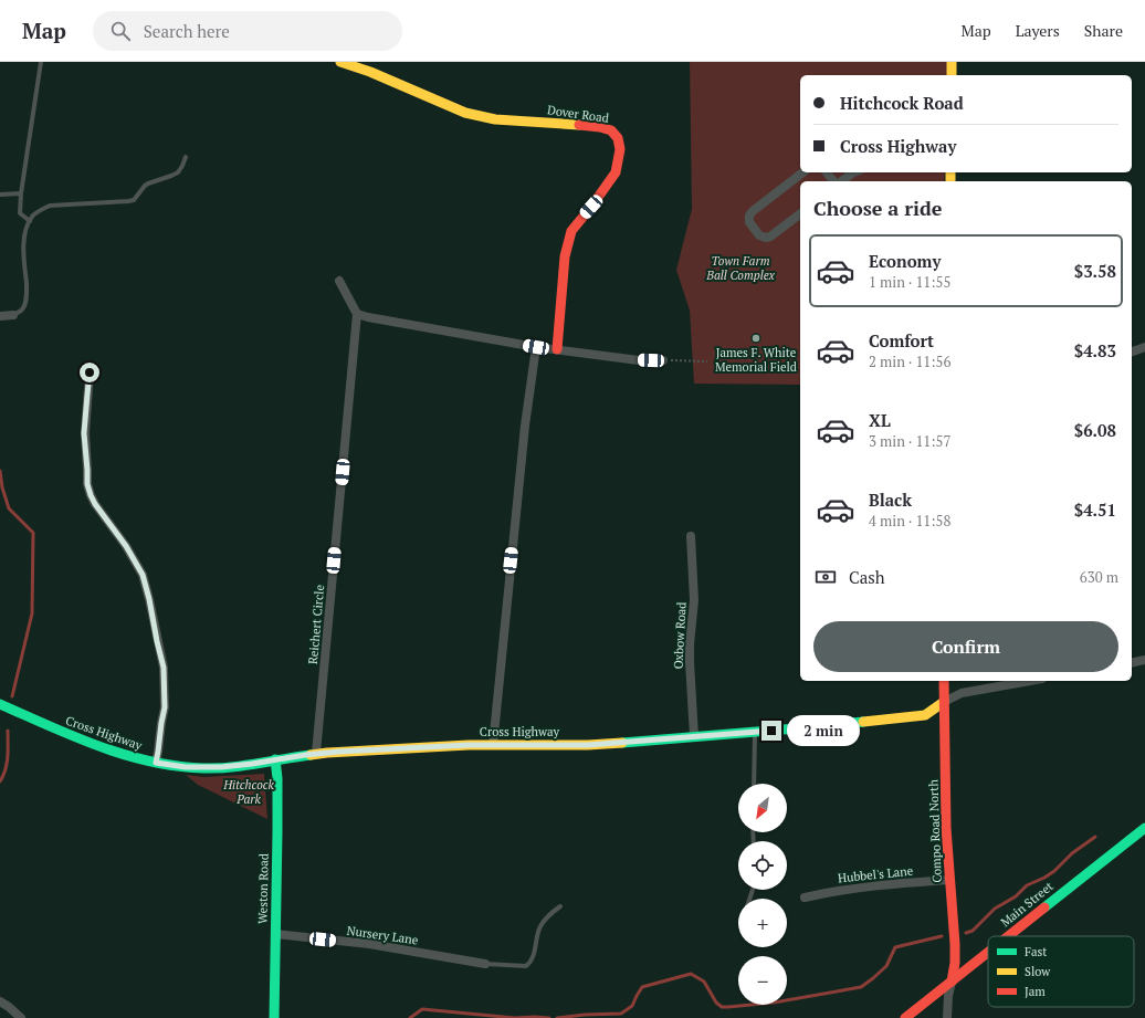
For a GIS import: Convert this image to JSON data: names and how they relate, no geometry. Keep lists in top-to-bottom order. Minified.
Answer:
{"streets":{"main road":["Dover Road","Cross Highway","Compo Road North","Weston Road","Main Street"],"street":["Reichert Circle","Oxbow Road","Hubbel's Lane","Nursery Lane"]},"crossings":[["Reichert Circle","Cross Highway"],["Oxbow Road","Cross Highway"],["Cross Highway","Compo Road North"],["Cross Highway","Weston Road"],["Compo Road North","Hubbel's Lane"],["Compo Road North","Main Street"],["Weston Road","Nursery Lane"]],"parks":["Town Farm Ball Complex","Hitchcock Park"],"places":["James F. White Memorial Field"],"legend":["Fast","Slow","Jam"],"north":"bottom left","page":{"header":"Map","search":"Search here","nav":["Map","Layers","Share"],"banner":["Hitchcock Road","Cross Highway"],"heading":"Choose a ride","list":[{"name":"Economy","note":"1 min · 11:55","value":"$3.58"},{"name":"Comfort","note":"2 min · 11:56","value":"$4.83"},{"name":"XL","note":"3 min · 11:57","value":"$6.08"},{"name":"Black","note":"4 min · 11:58","value":"$4.51"}],"pay":["Cash","630 m"],"buttons":"Confirm","bubble":"2 min","map_buttons":["+","−"]}}
